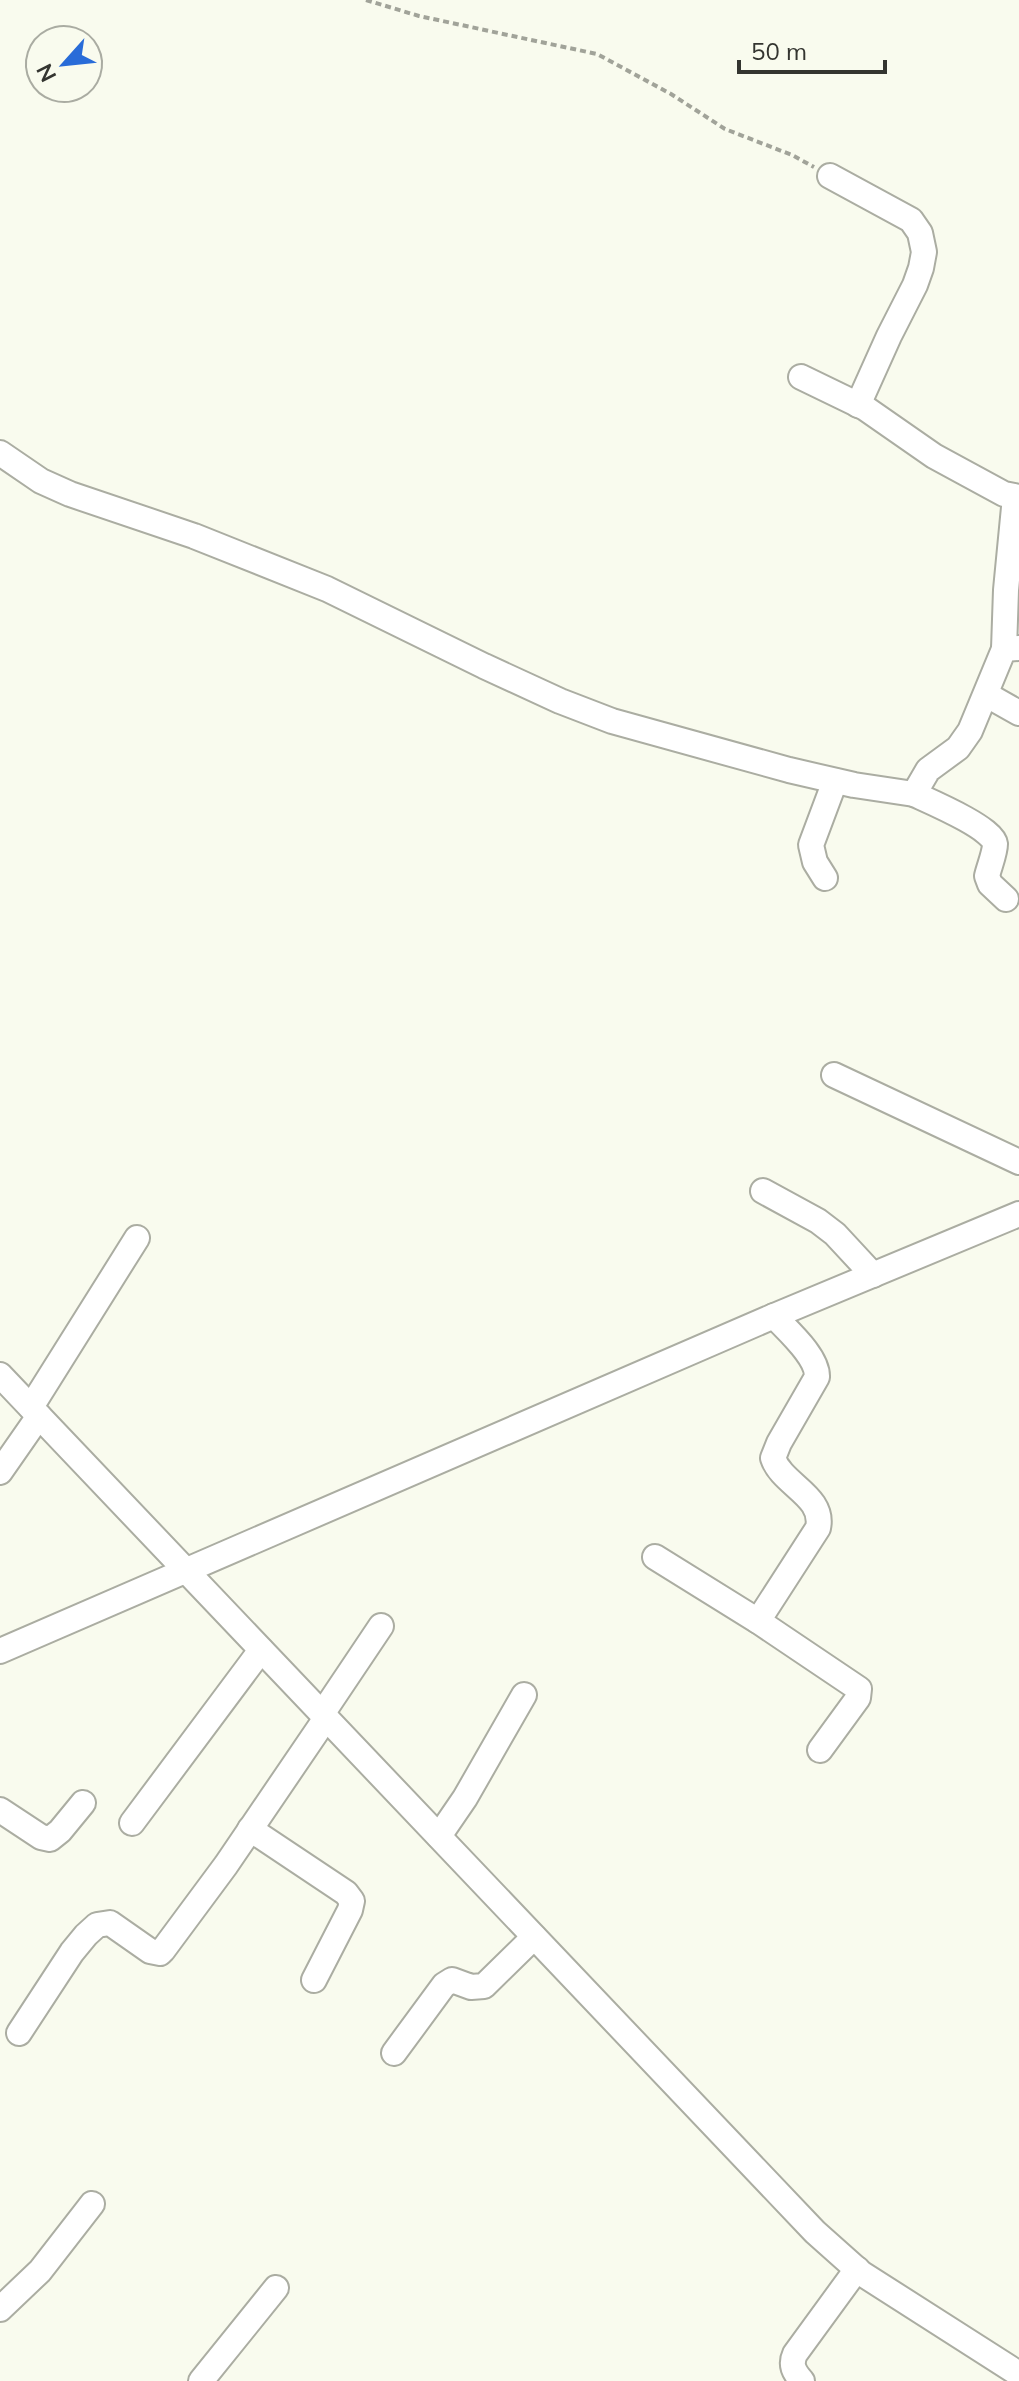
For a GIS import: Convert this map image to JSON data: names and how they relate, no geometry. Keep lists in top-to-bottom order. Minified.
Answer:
{"scale_bar":"50 m","north":"bottom left"}
